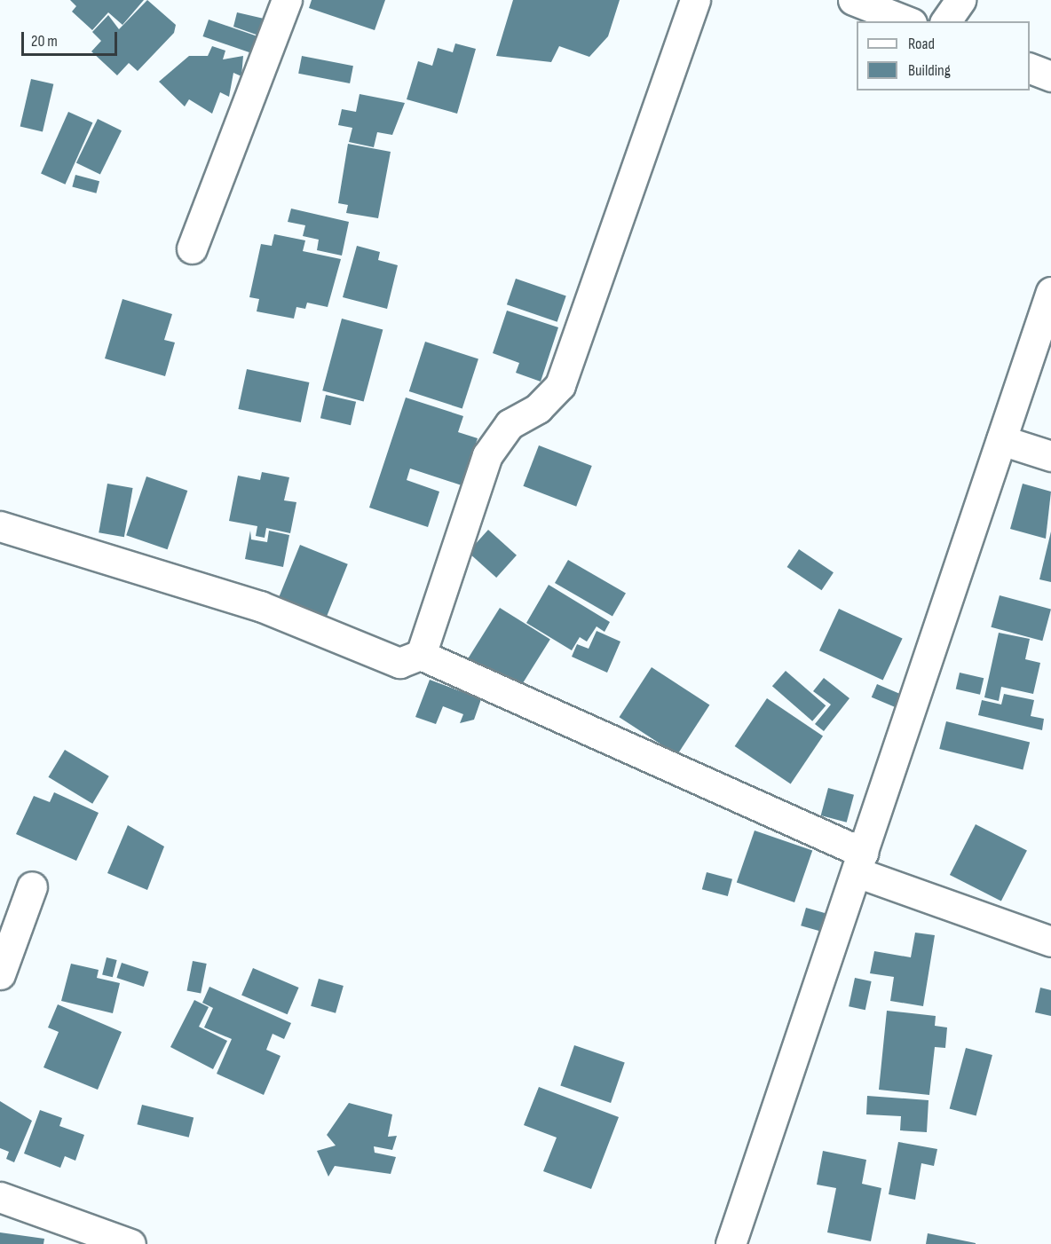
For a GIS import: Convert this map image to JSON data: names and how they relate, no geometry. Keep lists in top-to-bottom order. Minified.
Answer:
{"legend":["Road","Building"],"scale_bar":"20 m"}
